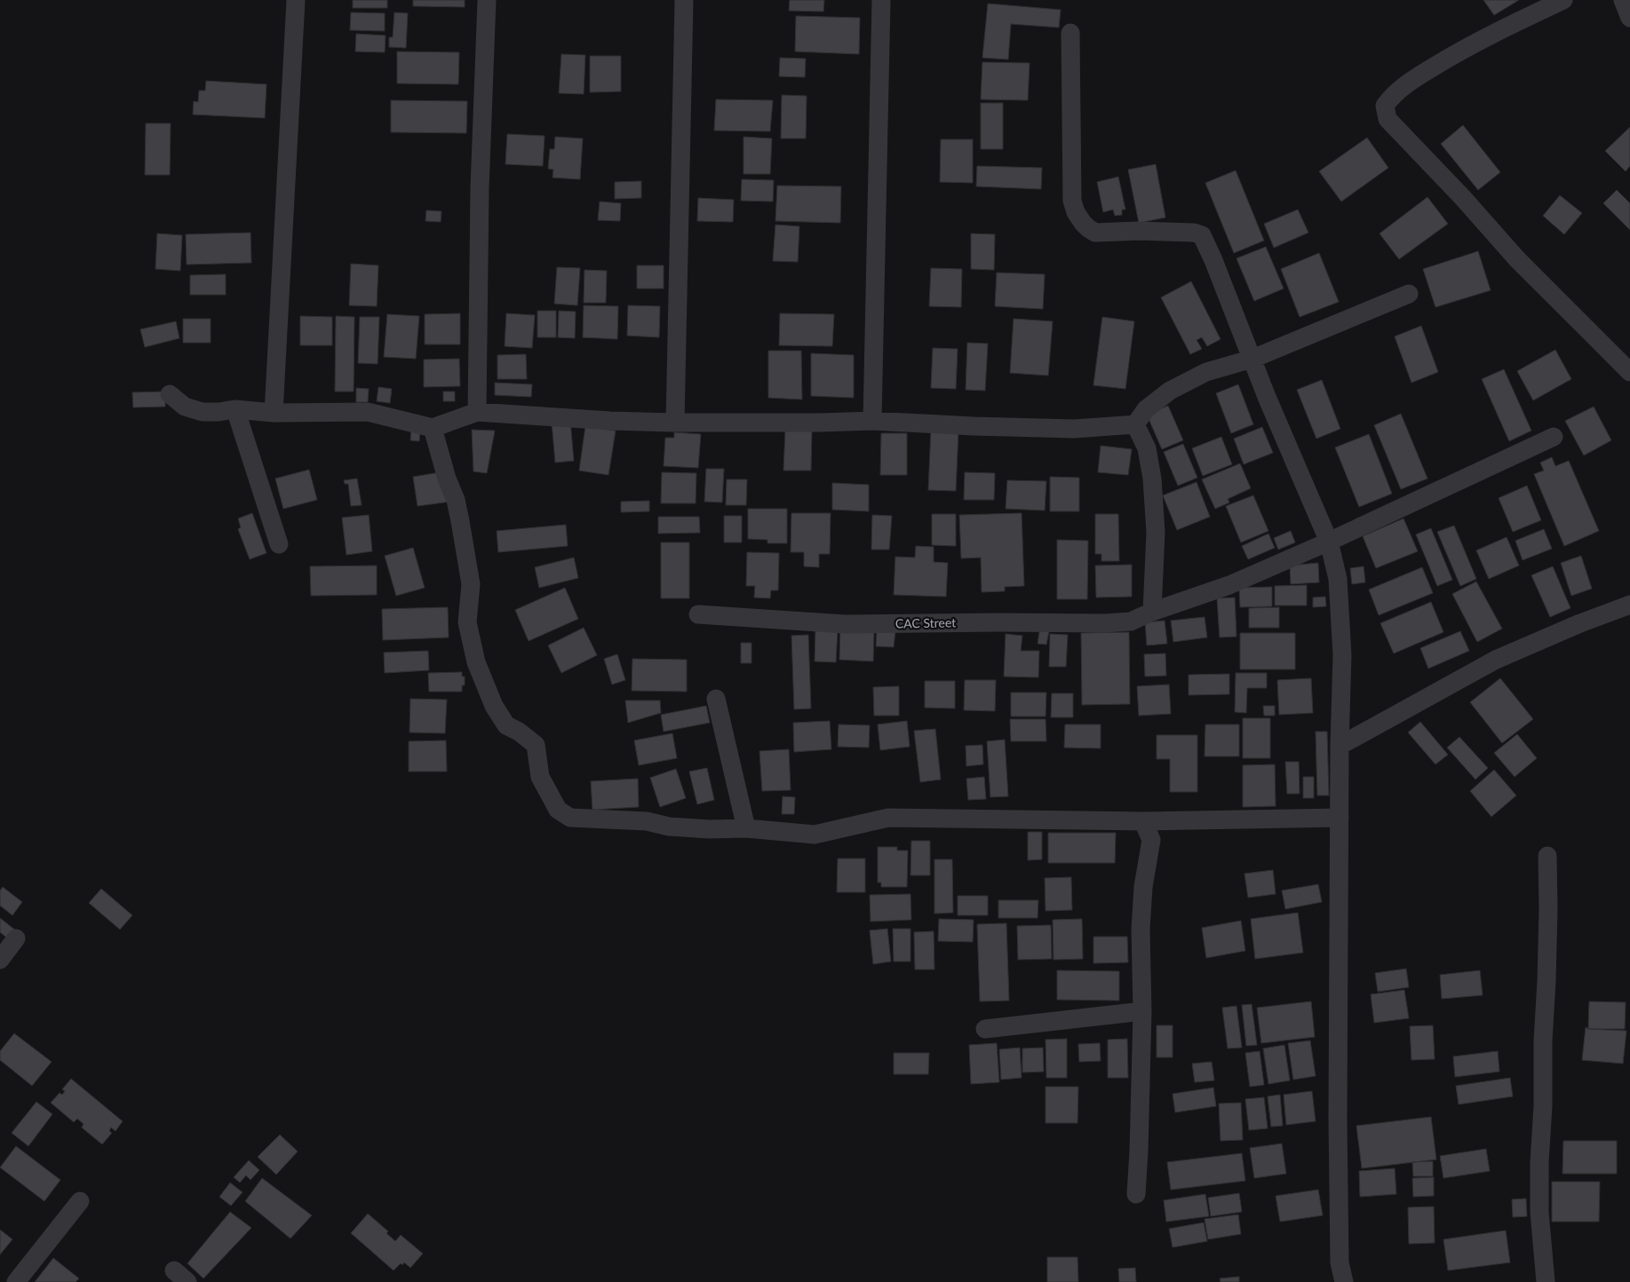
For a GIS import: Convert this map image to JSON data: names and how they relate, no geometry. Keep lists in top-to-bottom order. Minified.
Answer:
{"streets":{"street":["CAC Street"]}}
